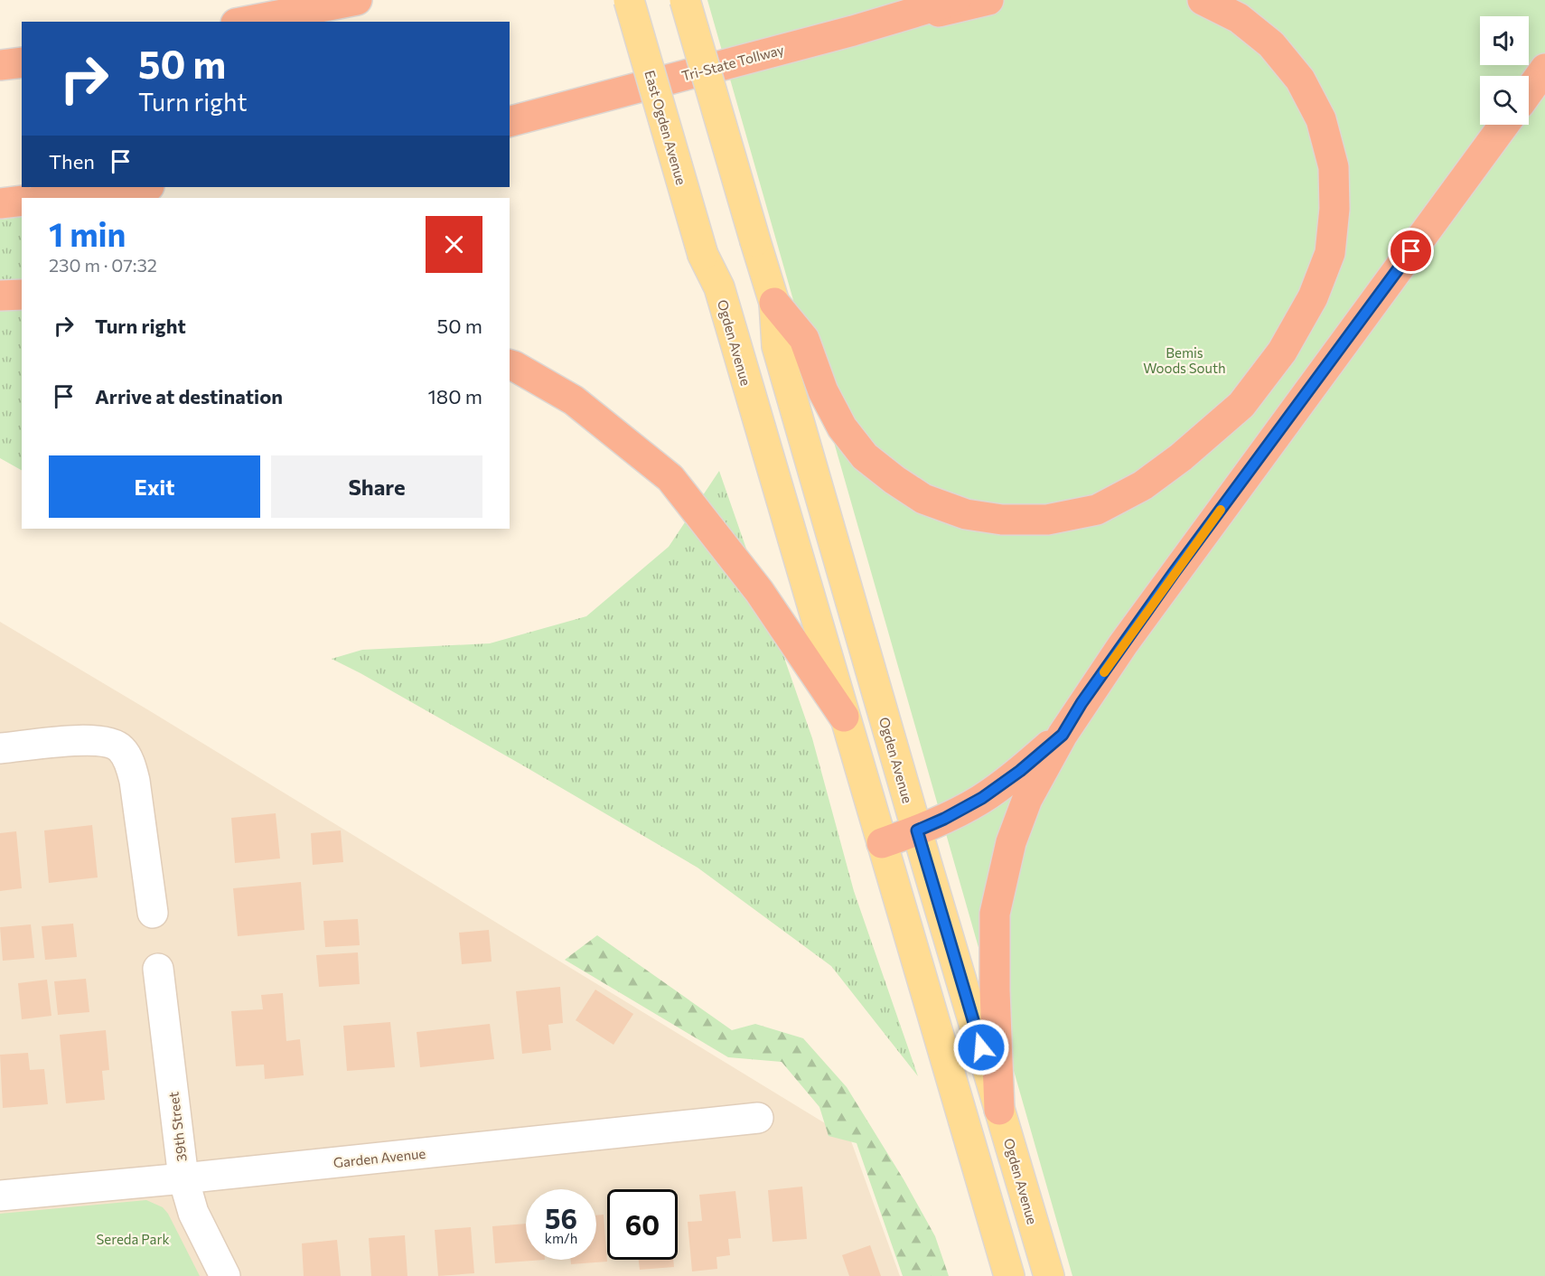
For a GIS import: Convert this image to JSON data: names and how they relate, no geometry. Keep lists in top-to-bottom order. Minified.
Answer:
{"streets":{"highway":["Tri-State Tollway"],"main road":["East Ogden Avenue","Ogden Avenue"],"street":["39th Street","Garden Avenue"]},"crossings":[["East Ogden Avenue","Ogden Avenue"],["39th Street","Garden Avenue"]],"parks":["Bemis Woods South","Sereda Park"],"page":{"turn":["50 m","Turn right"],"then":"Then","heading":["1 min","230 m · 07:32"],"list":[{"name":"Turn right","value":"50 m"},{"name":"Arrive at destination","value":"180 m"}],"buttons":["Exit","Share"],"speed":"56 km/h","limit":"60"}}
